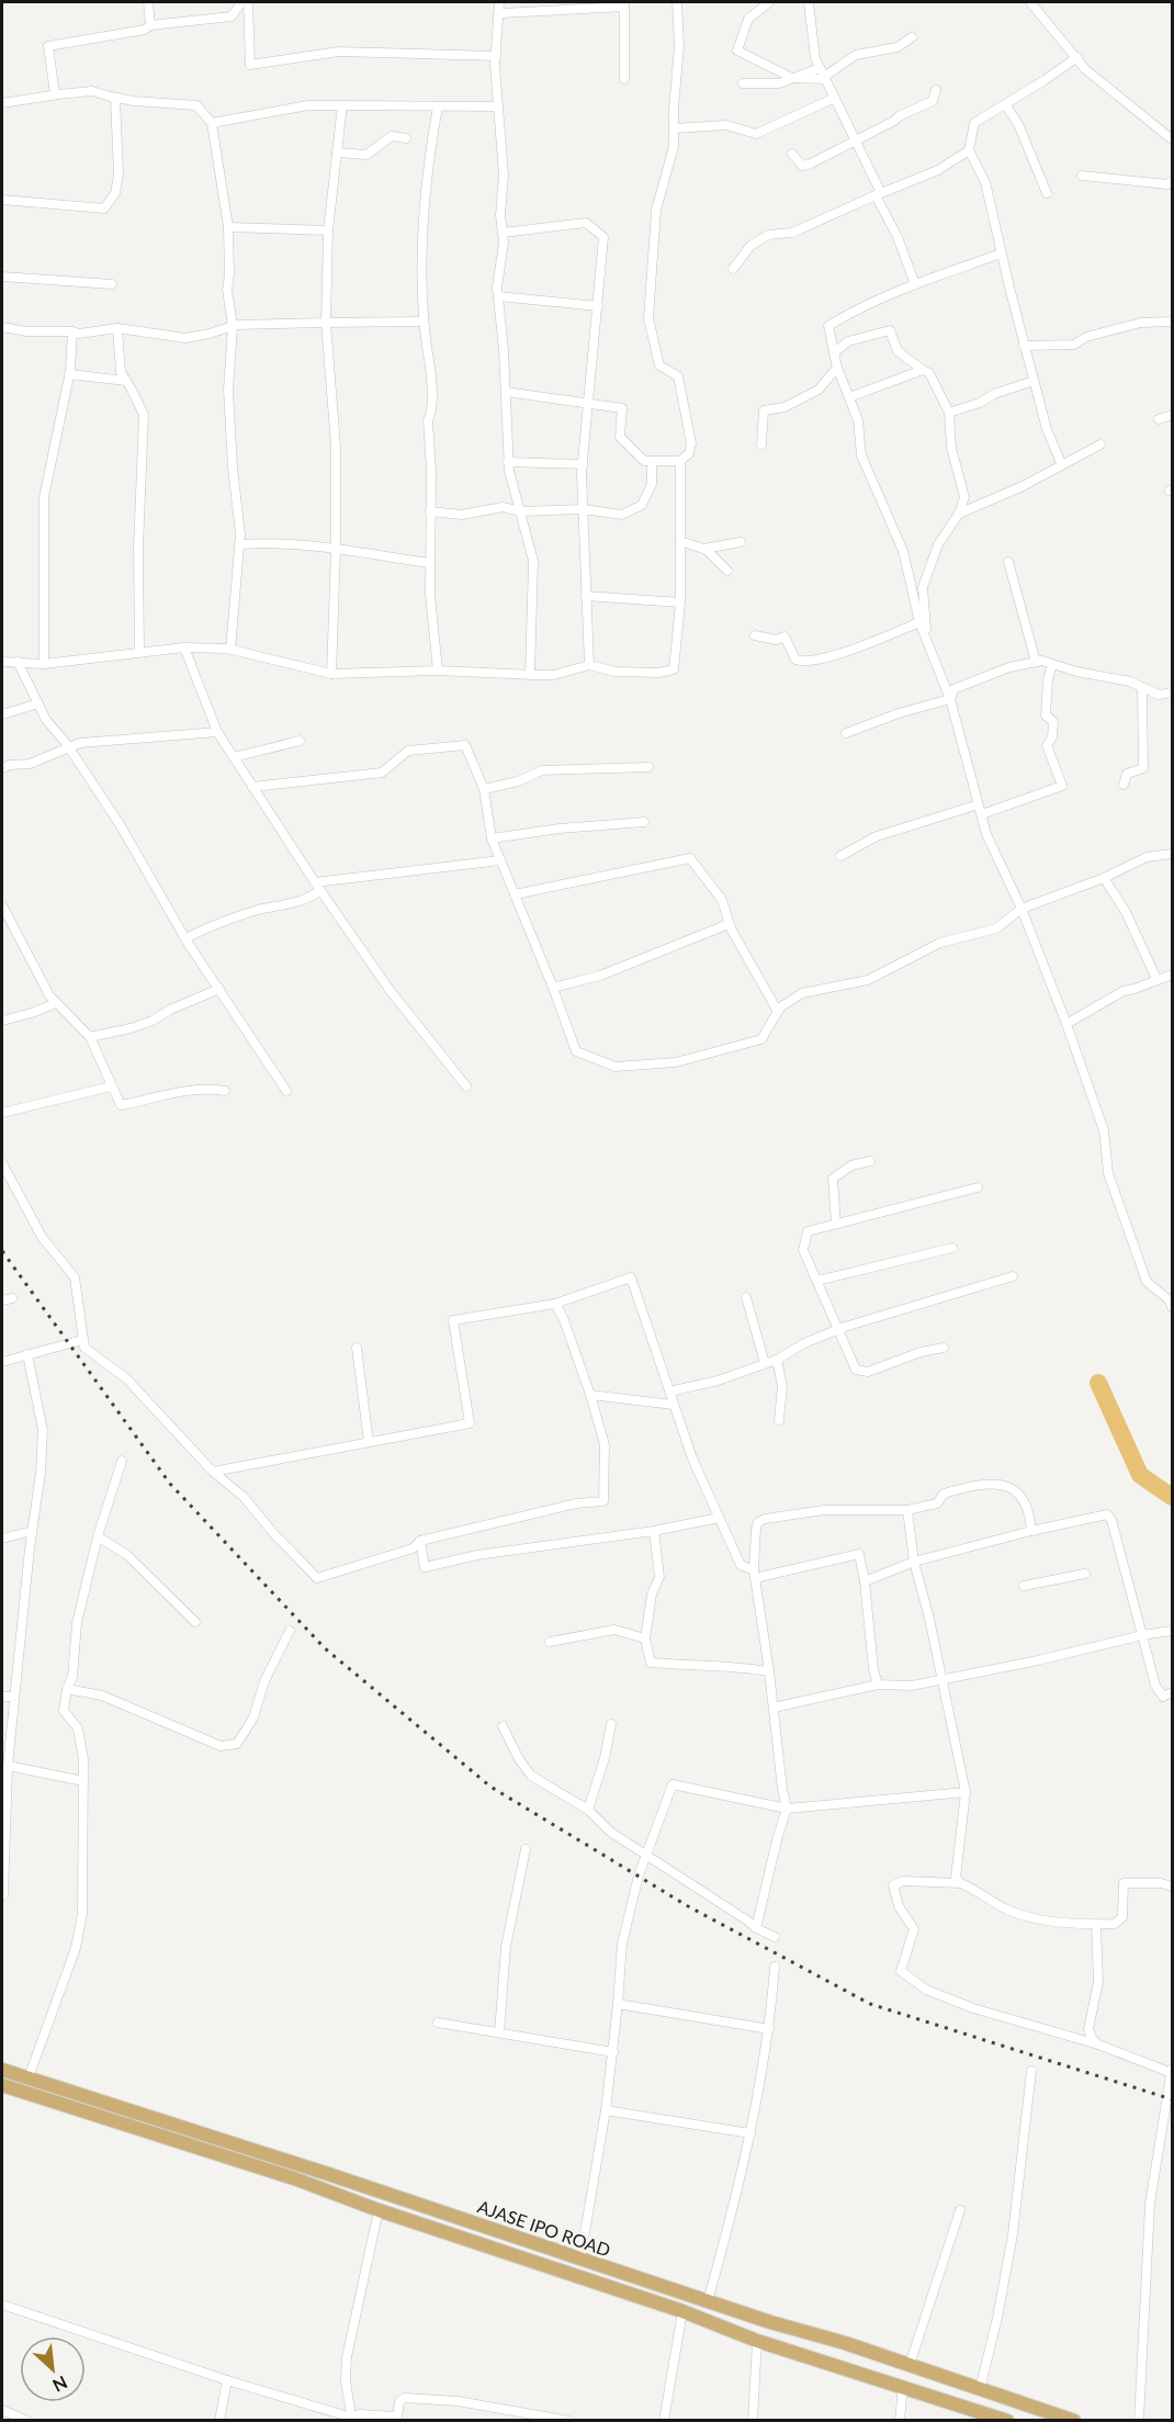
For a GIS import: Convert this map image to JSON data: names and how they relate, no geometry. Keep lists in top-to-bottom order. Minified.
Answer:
{"streets":{"highway":["AJASE IPO ROAD"]},"north":"bottom right"}
